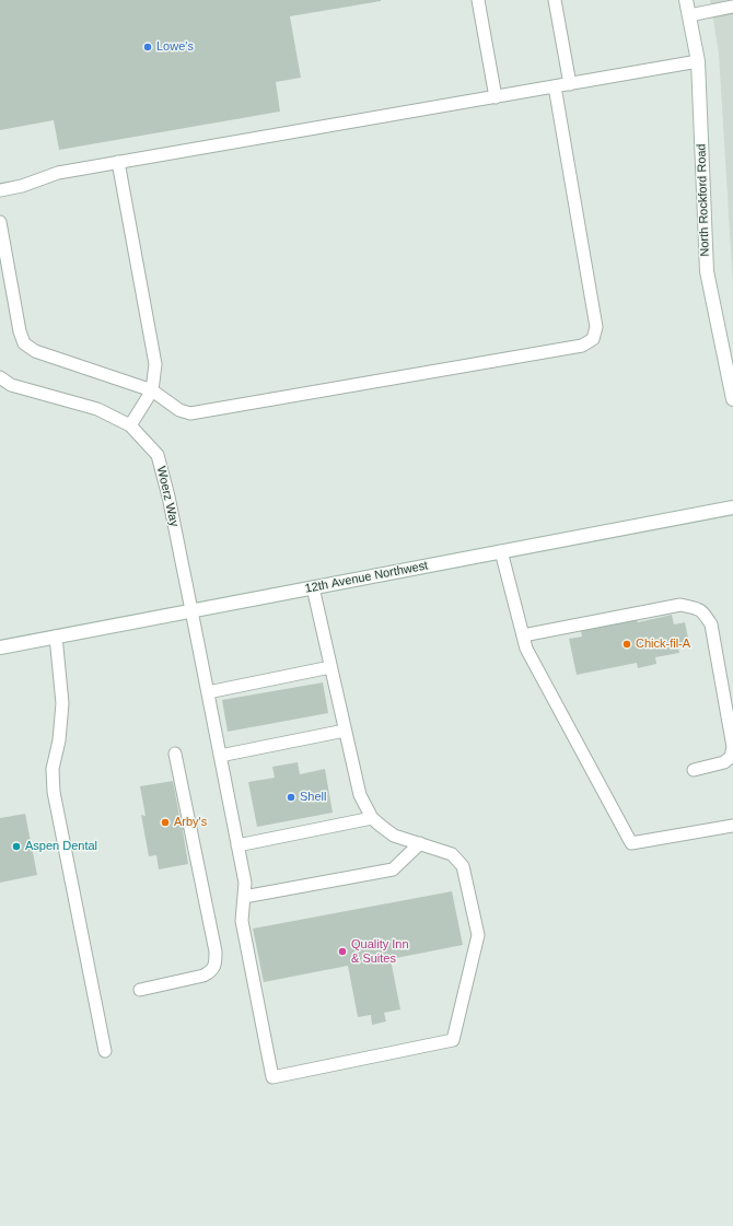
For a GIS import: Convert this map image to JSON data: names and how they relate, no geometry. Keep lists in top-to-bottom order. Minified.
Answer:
{"streets":{"main road":["North Rockford Road","12th Avenue Northwest"],"lane":["Woerz Way"]},"crossings":[["Woerz Way","12th Avenue Northwest"]],"places":["Lowe's","Chick-fil-A","Shell","Arby's","Aspen Dental","Quality Inn & Suites"]}
